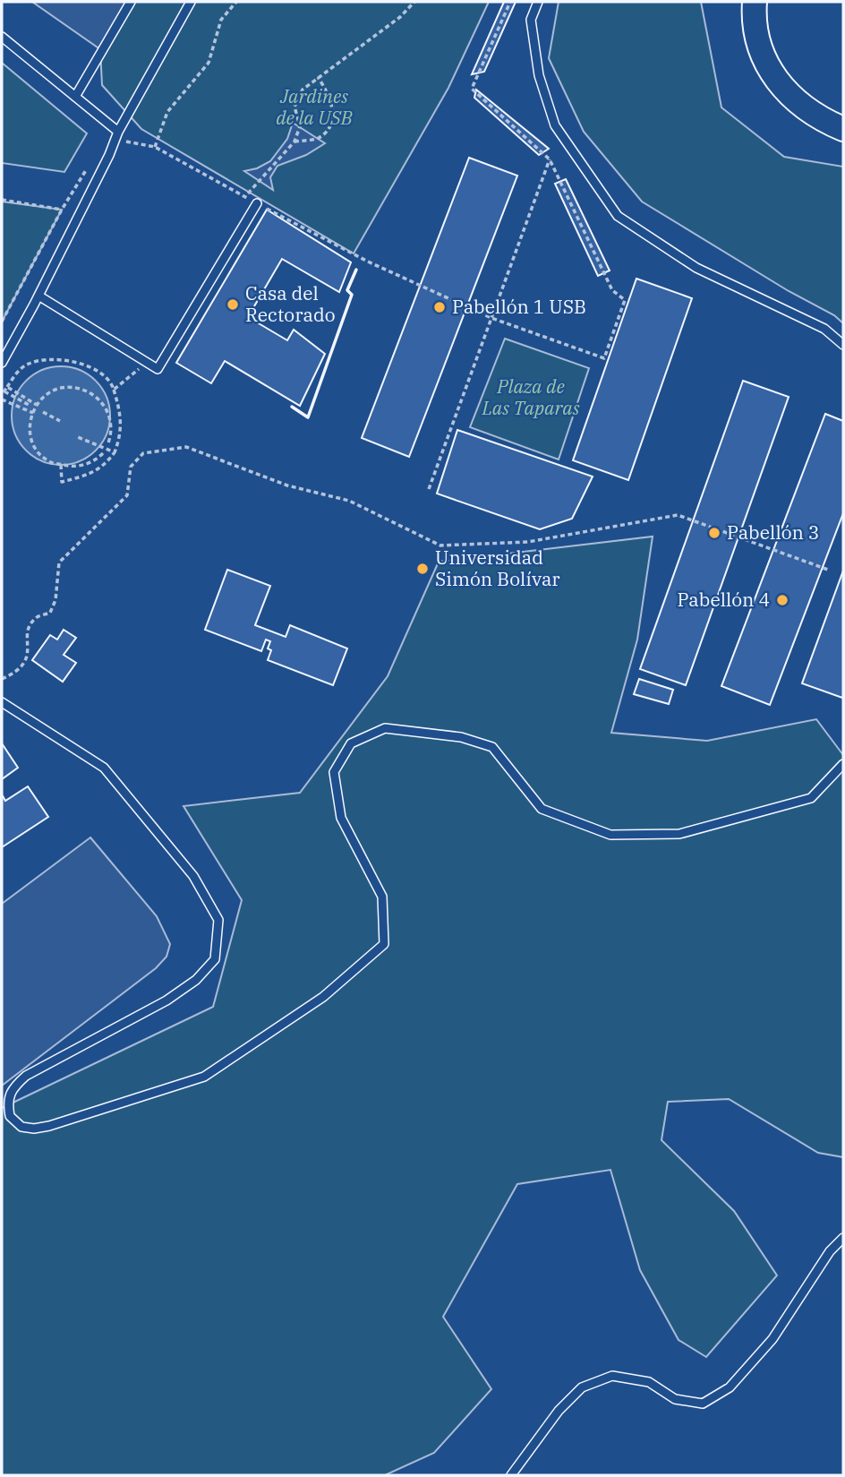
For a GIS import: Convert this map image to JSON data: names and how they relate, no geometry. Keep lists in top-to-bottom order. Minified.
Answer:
{"parks":["Jardines de la USB","Plaza de Las Taparas"],"places":["Casa del Rectorado","Pabellón 1 USB","Pabellón 3","Universidad Simón Bolívar","Pabellón 4"]}
